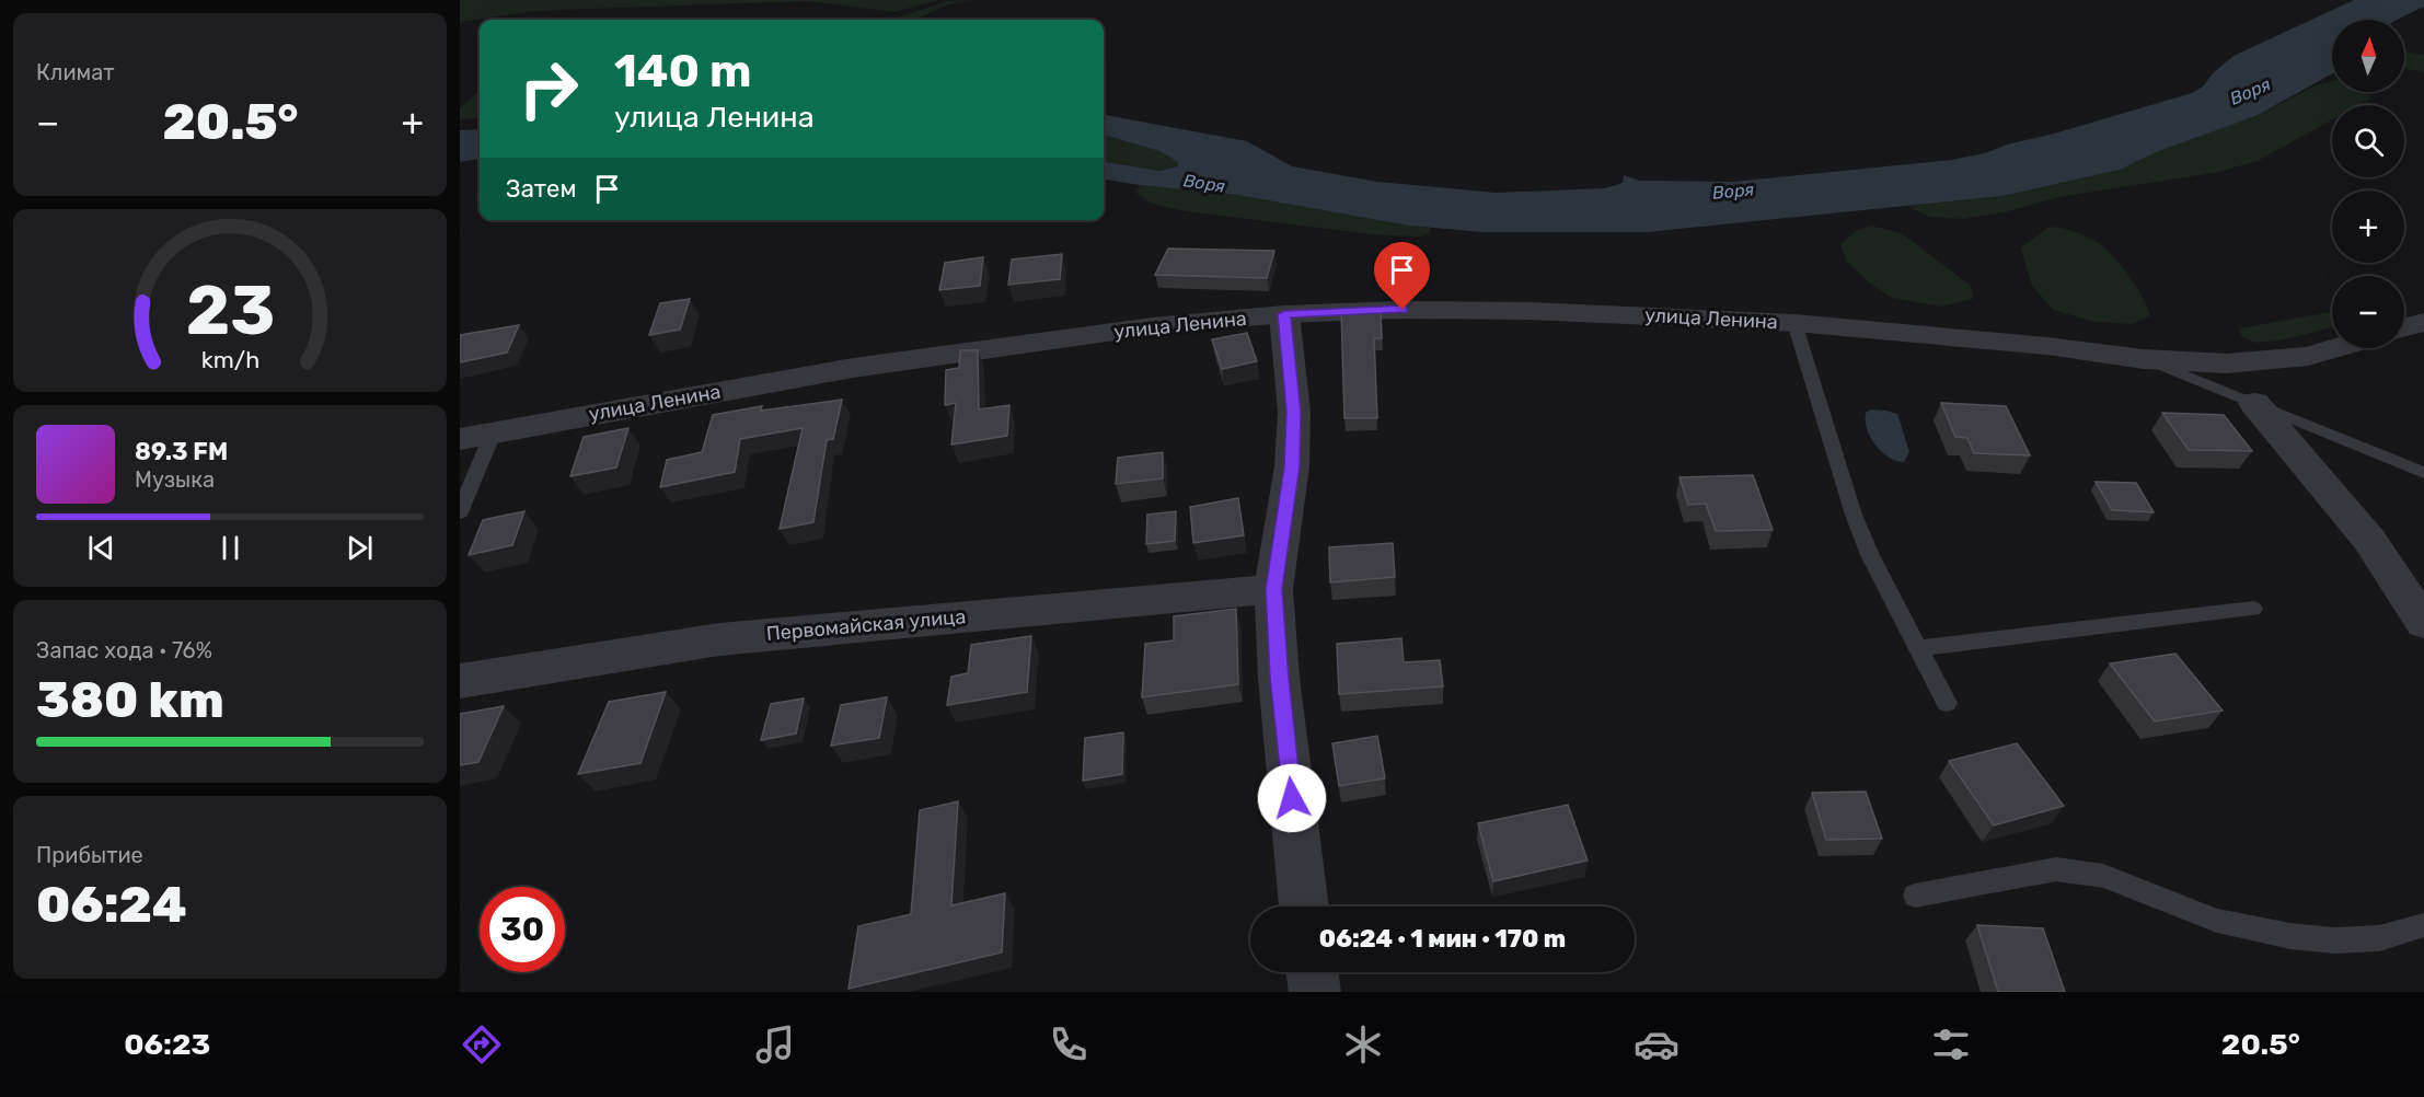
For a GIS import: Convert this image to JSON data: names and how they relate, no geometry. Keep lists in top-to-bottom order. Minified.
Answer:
{"streets":{"street":["улица Ленина","Первомайская улица"]},"water":["Воря"],"north":"top","page":{"tile":["Климат",["Запас хода · 76%","380 km"],["Прибытие","06:24"]],"map_buttons":["+","−"],"turn":["140 m","улица Ленина"],"heat":["−","20.5°","+"],"then":"Затем","song":["89.3 FM","Музыка"],"limit":"30","trip":"06:24 · 1 мин · 170 m","tabs":["06:23","20.5°"],"gauge":["23","km/h"]}}
